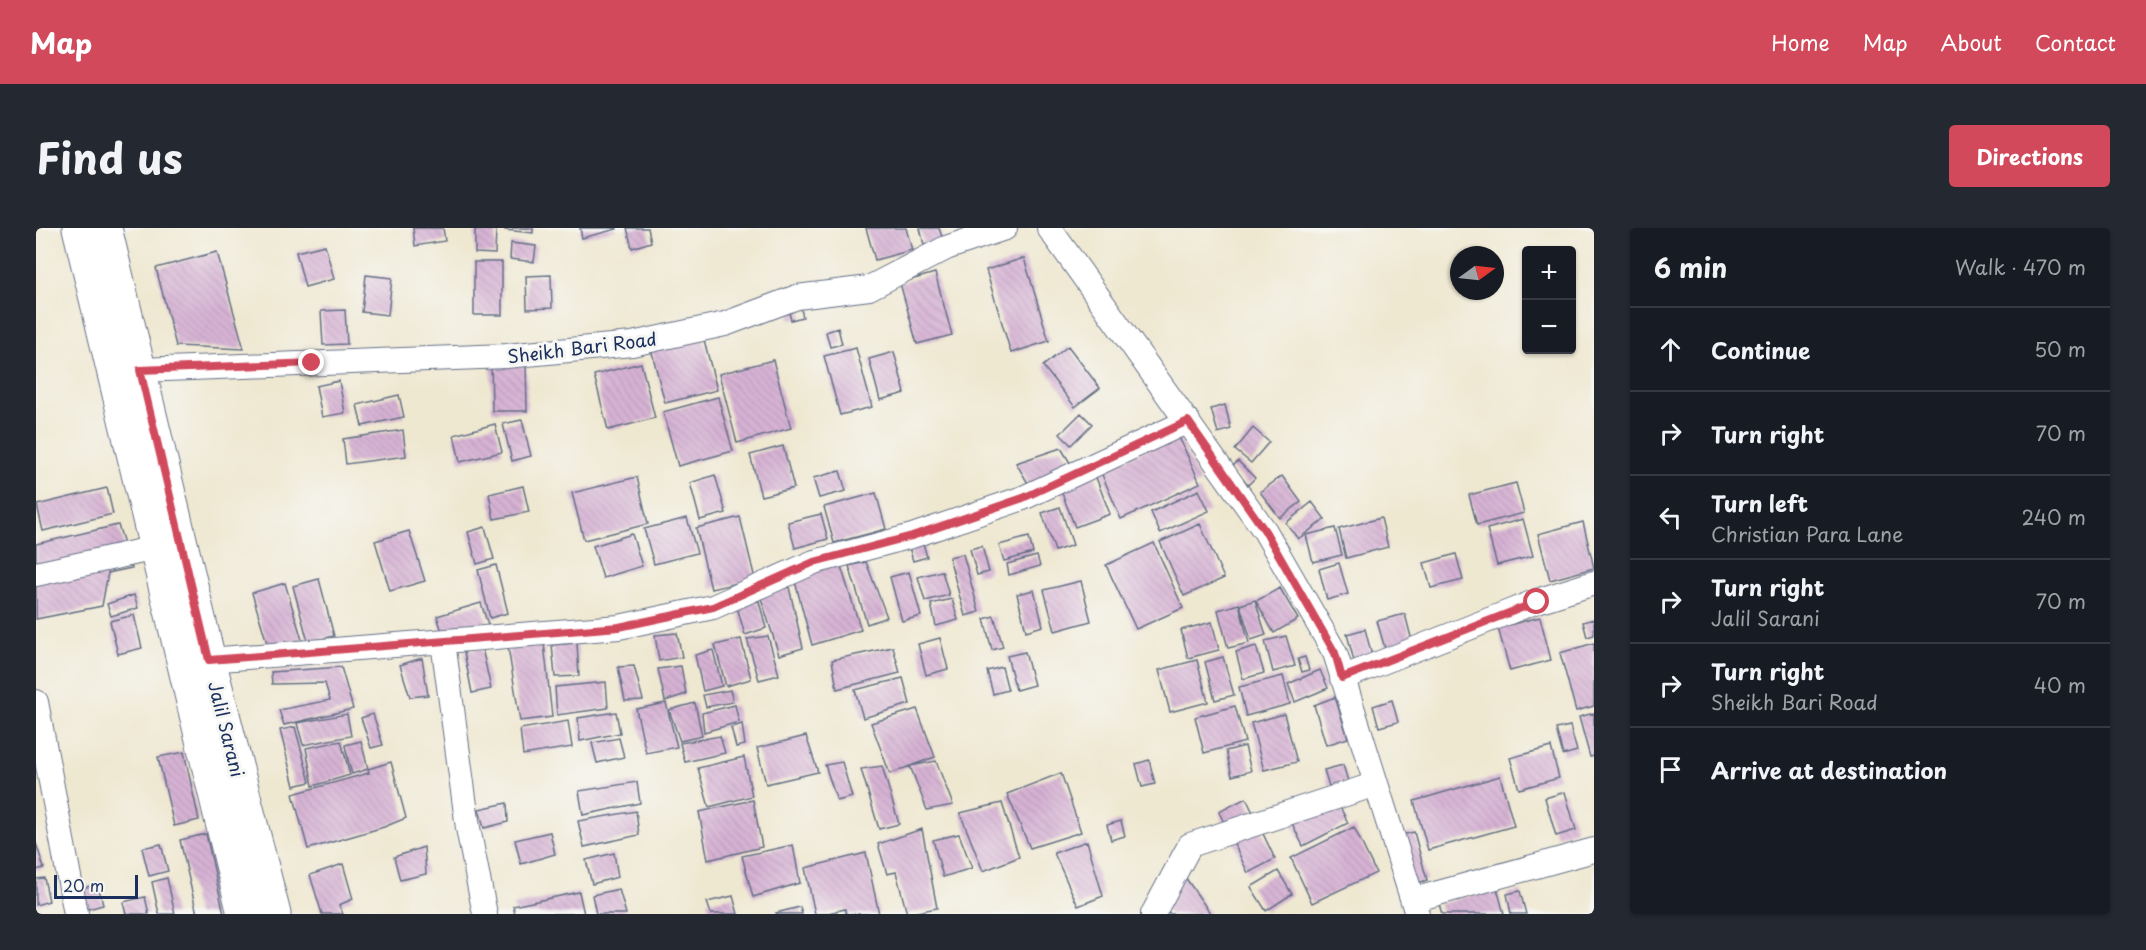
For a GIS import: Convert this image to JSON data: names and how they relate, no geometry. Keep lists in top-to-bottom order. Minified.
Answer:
{"streets":{"main road":["Jalil Sarani"],"street":["Sheikh Bari Road"]},"crossings":[["Sheikh Bari Road","Jalil Sarani"]],"scale_bar":"20 m","north":"right","page":{"header":"Map","nav":["Home","Map","About","Contact"],"title":"Find us","buttons":"Directions","heading":["6 min","Walk · 470 m"],"map_buttons":["+","−"],"list":[["Continue","50 m"],["Turn right","70 m"],["Turn left","Christian Para Lane","240 m"],["Turn right","Jalil Sarani","70 m"],["Turn right","Sheikh Bari Road","40 m"],"Arrive at destination"],"scale":"20 m"}}
